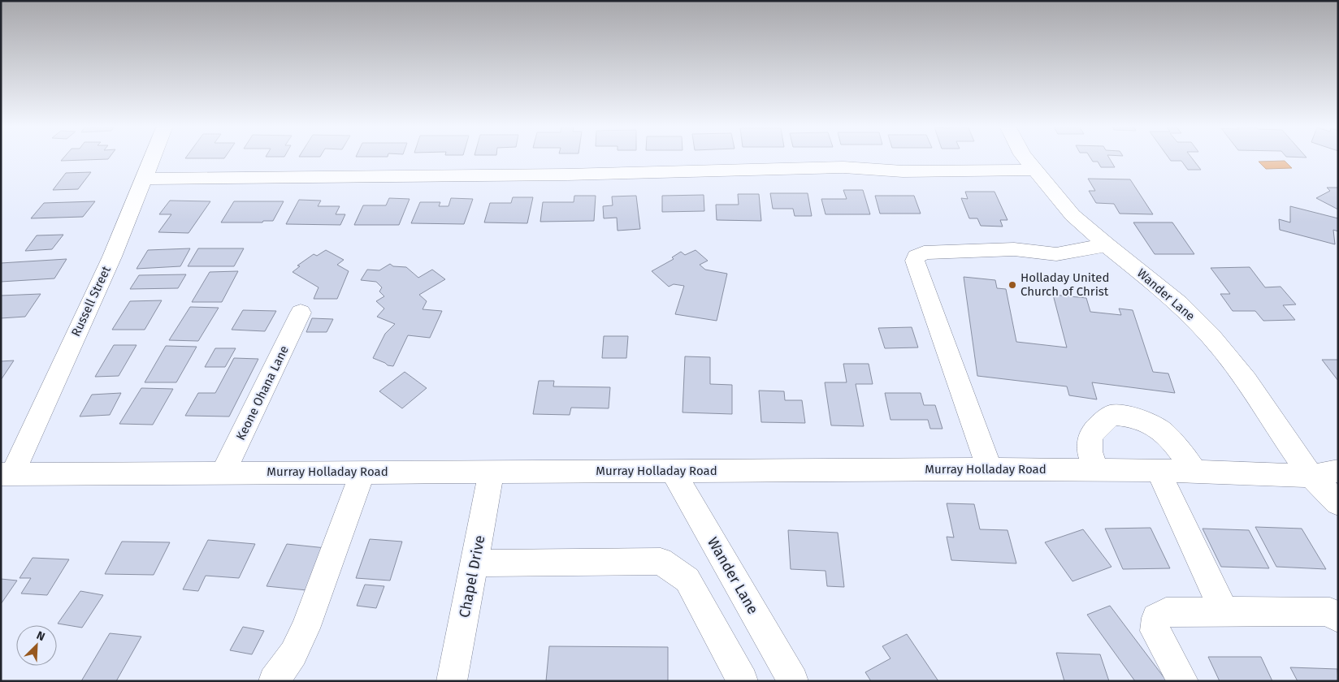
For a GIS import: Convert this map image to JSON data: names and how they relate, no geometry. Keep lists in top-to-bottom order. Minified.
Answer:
{"streets":{"street":["Wander Lane","Russell Street","Keone Ohana Lane","Murray Holladay Road","Chapel Drive"]},"crossings":[["Wander Lane","Murray Holladay Road"],["Russell Street","Murray Holladay Road"],["Keone Ohana Lane","Murray Holladay Road"],["Murray Holladay Road","Chapel Drive"]],"places":["Holladay United Church of Christ"],"north":"top right"}
